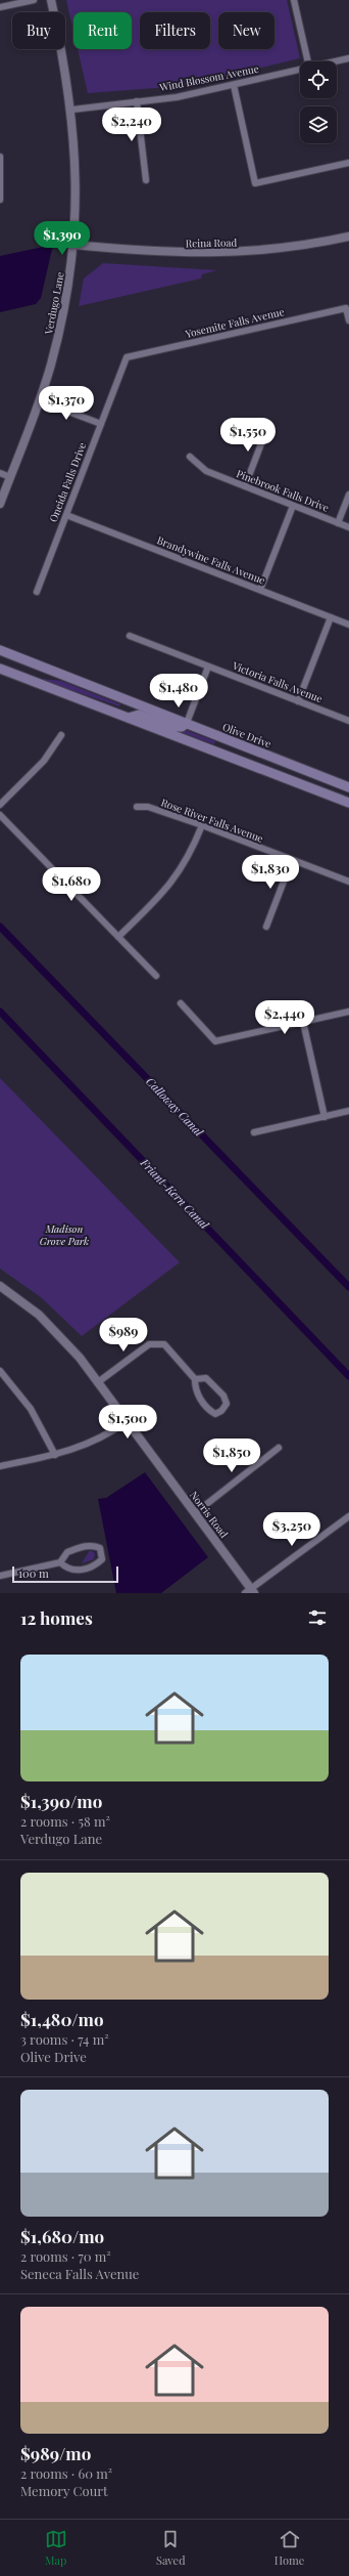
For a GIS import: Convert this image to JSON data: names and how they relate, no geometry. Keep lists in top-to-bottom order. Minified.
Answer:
{"streets":{"main road":["Olive Drive"],"street":["Wind Blossom Avenue","Reina Road","Verdugo Lane","Yosemite Falls Avenue","Oneida Falls Drive","Pinebrook Falls Drive","Brandywine Falls Avenue","Victoria Falls Avenue","Rose River Falls Avenue","Norris Road"]},"crossings":[["Wind Blossom Avenue","Verdugo Lane"],["Reina Road","Verdugo Lane"],["Yosemite Falls Avenue","Oneida Falls Drive"],["Oneida Falls Drive","Brandywine Falls Avenue"]],"water":["Calloway Canal","Friant-Kern Canal"],"parks":["Madison Grove Park"],"scale_bar":"100 m","page":{"chip":["Buy","Rent","Filters","New"],"price":["$2,240","$1,390","$1,370","$1,550","$1,480","$1,830","$1,680","$2,440","$989","$1,500","$1,850","$3,250"],"scale":"100 m","heading":"12 homes","list":[{"name":"$1,390/mo","note":"2 rooms · 58 m² · Verdugo Lane"},{"name":"$1,480/mo","note":"3 rooms · 74 m² · Olive Drive"},{"name":"$1,680/mo","note":"2 rooms · 70 m² · Seneca Falls Avenue"},{"name":"$989/mo","note":"2 rooms · 60 m² · Memory Court"}],"tabs":["Map","Saved","Home"]}}
